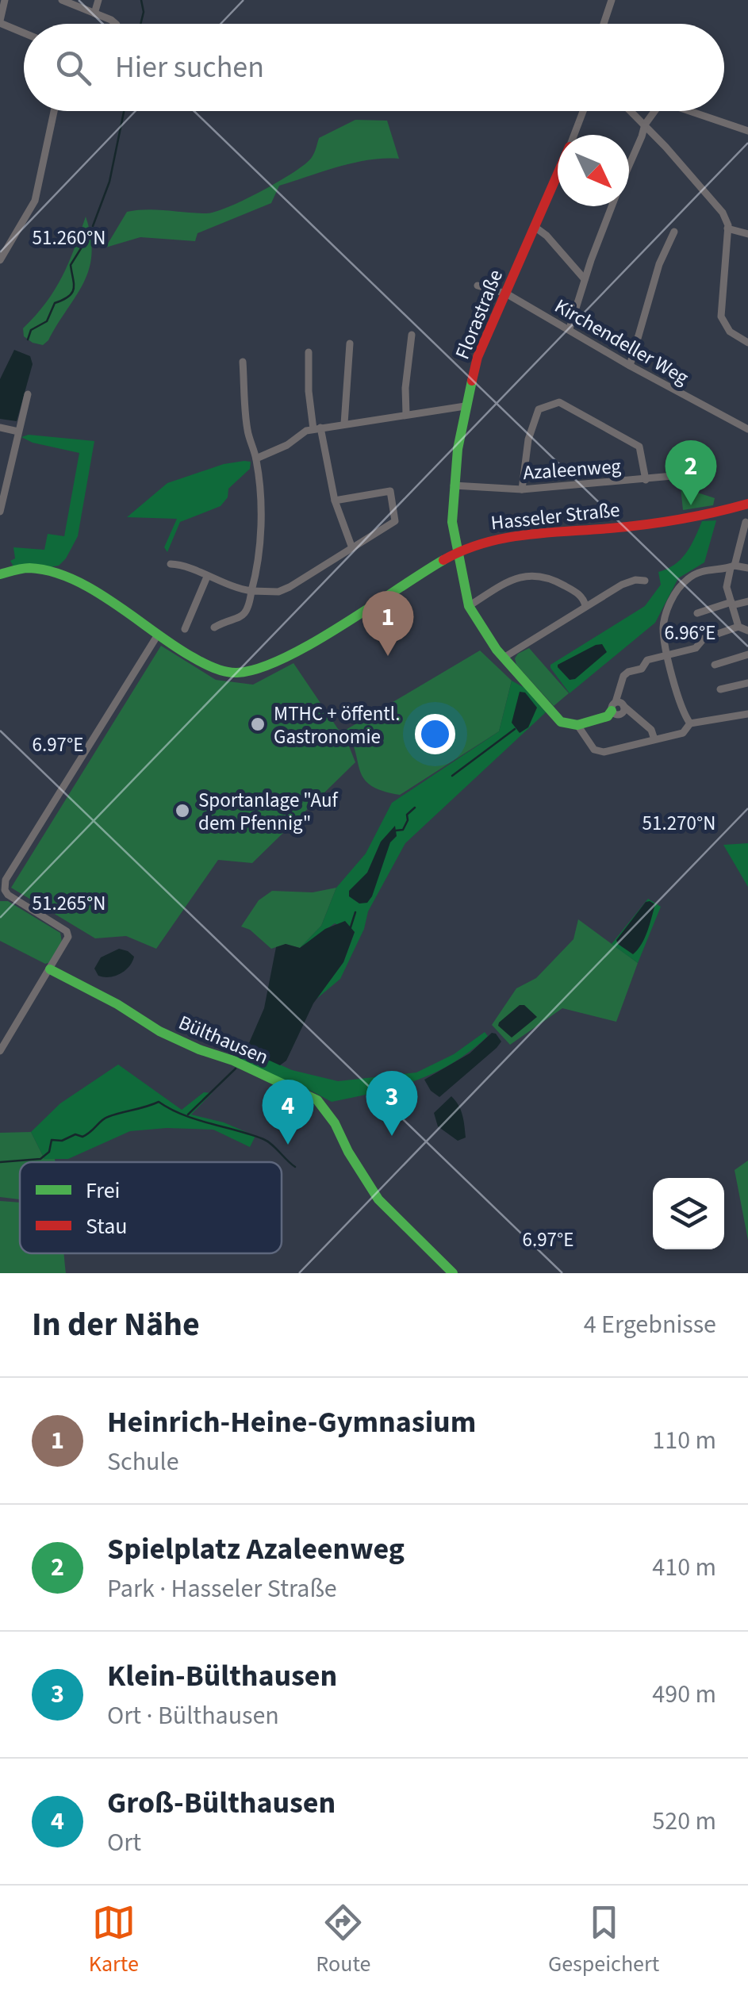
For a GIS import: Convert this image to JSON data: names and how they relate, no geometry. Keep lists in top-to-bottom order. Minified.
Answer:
{"streets":{"street":["Florastraße","Kirchendeller Weg","Azaleenweg","Hasseler Straße","Bülthausen"]},"crossings":[["Florastraße","Kirchendeller Weg"],["Florastraße","Azaleenweg"],["Florastraße","Hasseler Straße"]],"places":["MTHC + öffentl. Gastronomie","Sportanlage \"Auf dem Pfennig\""],"legend":["Frei","Stau"],"north":"bottom right","page":{"search":"Hier suchen","pins":["2","1","3","4"],"heading":["In der Nähe","4 Ergebnisse"],"list":[{"mark":"1","name":"Heinrich-Heine-Gymnasium","note":"Schule","value":"110 m"},{"mark":"2","name":"Spielplatz Azaleenweg","note":"Park · Hasseler Straße","value":"410 m"},{"mark":"3","name":"Klein-Bülthausen","note":"Ort · Bülthausen","value":"490 m"},{"mark":"4","name":"Groß-Bülthausen","note":"Ort","value":"520 m"}],"nav":["Karte","Route","Gespeichert"]},"coordinates":["51.260°N","6.96°E","6.97°E","51.270°N","51.265°N"]}
